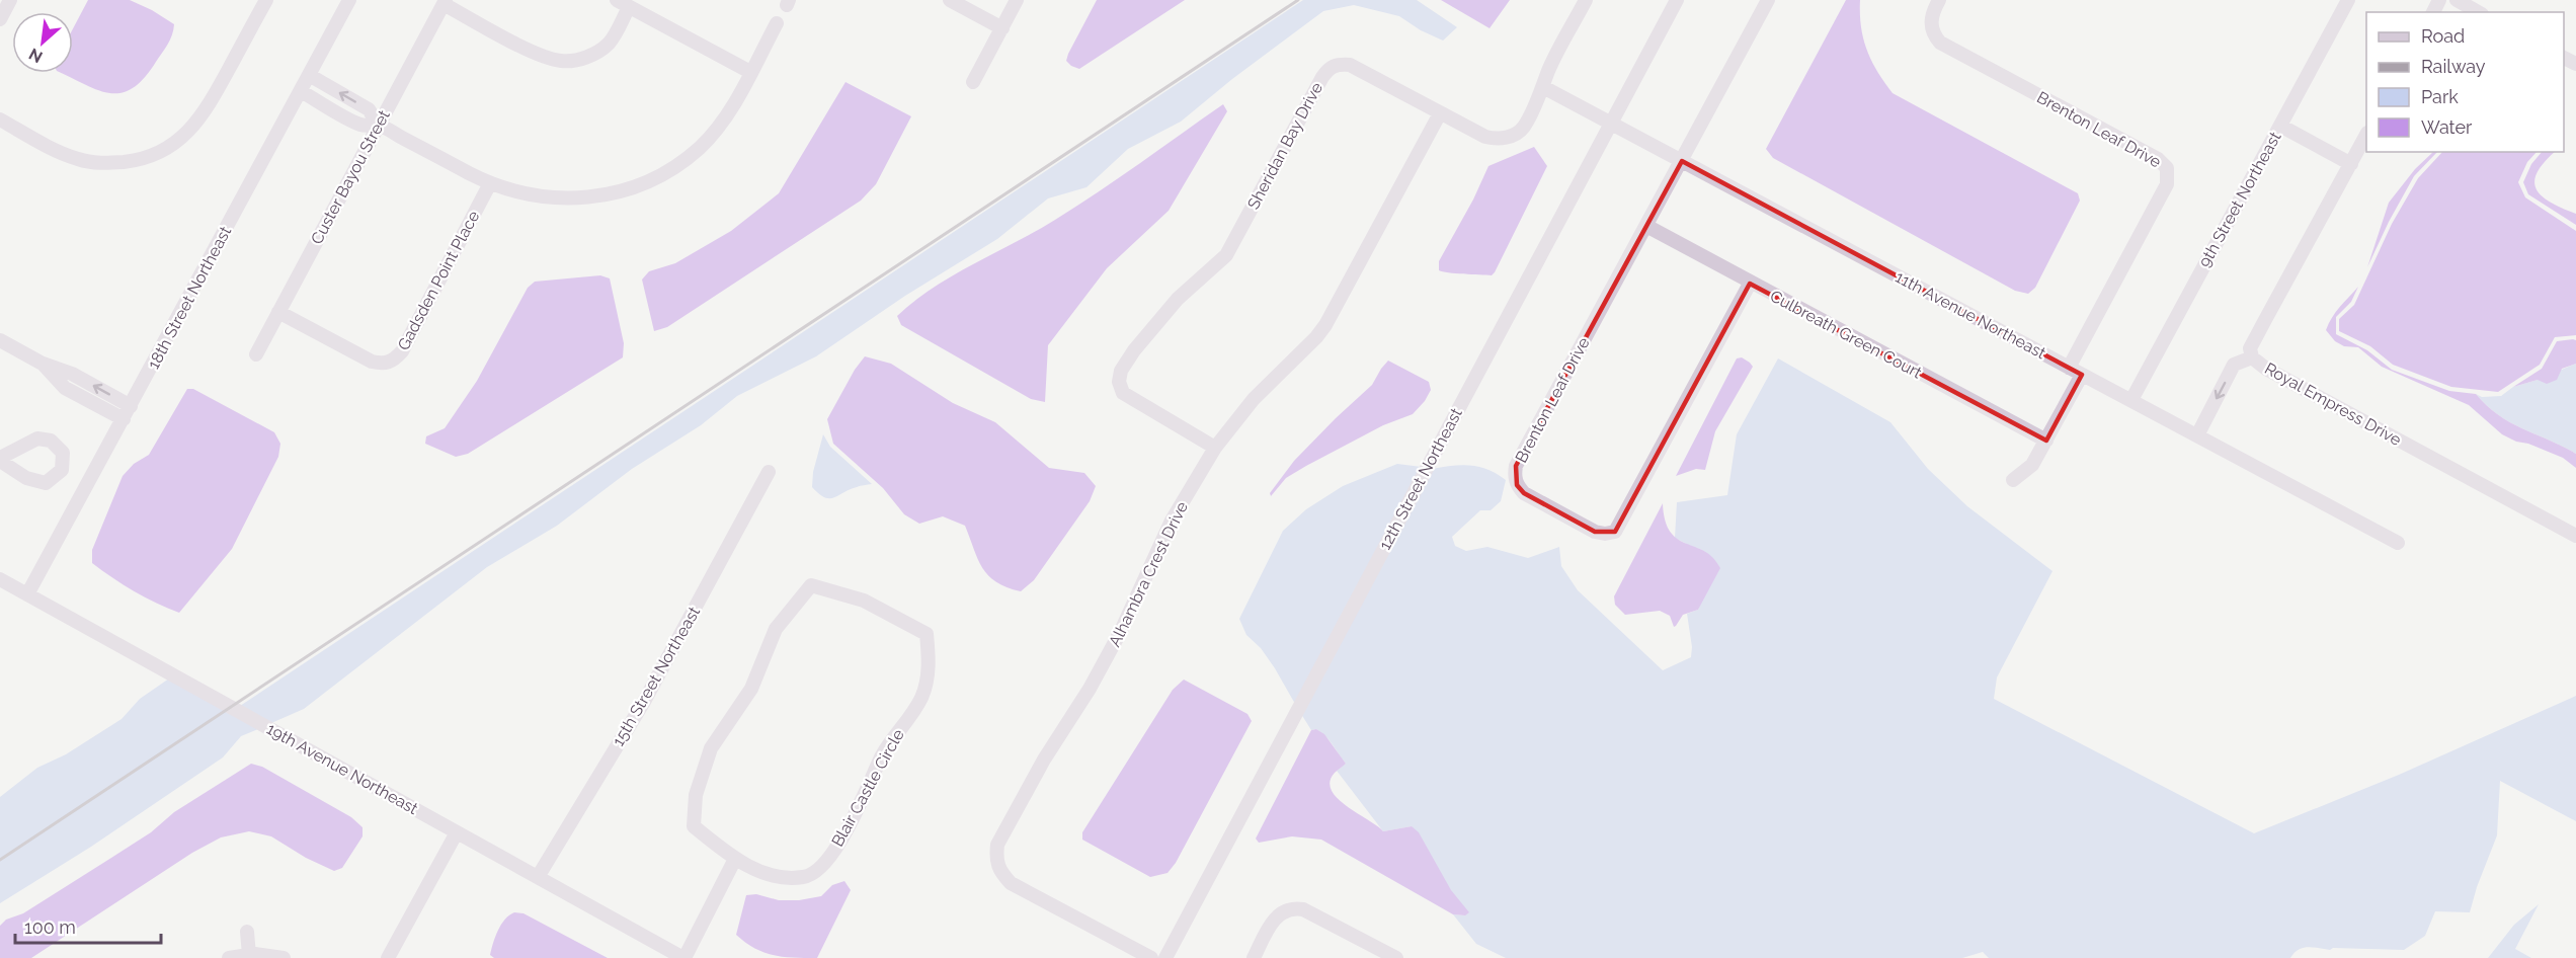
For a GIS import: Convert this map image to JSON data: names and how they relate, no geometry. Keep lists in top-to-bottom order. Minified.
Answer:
{"streets":{"street":["Brenton Leaf Drive","Sheridan Bay Drive","Custer Bayou Street","9th Street Northeast","Gadsden Point Place","18th Street Northeast","11th Avenue Northeast","Culbreath Green Court","Royal Empress Drive","12th Street Northeast","Alhambra Crest Drive","15th Street Northeast","19th Avenue Northeast","Blair Castle Circle"]},"crossings":[["Brenton Leaf Drive","11th Avenue Northeast"],["Brenton Leaf Drive","Culbreath Green Court"],["Sheridan Bay Drive","11th Avenue Northeast"],["Sheridan Bay Drive","Alhambra Crest Drive"],["Custer Bayou Street","Gadsden Point Place"],["9th Street Northeast","11th Avenue Northeast"],["18th Street Northeast","19th Avenue Northeast"],["11th Avenue Northeast","12th Street Northeast"],["15th Street Northeast","19th Avenue Northeast"]],"legend":["Road","Railway","Park","Water"],"scale_bar":"100 m","north":"bottom left"}
